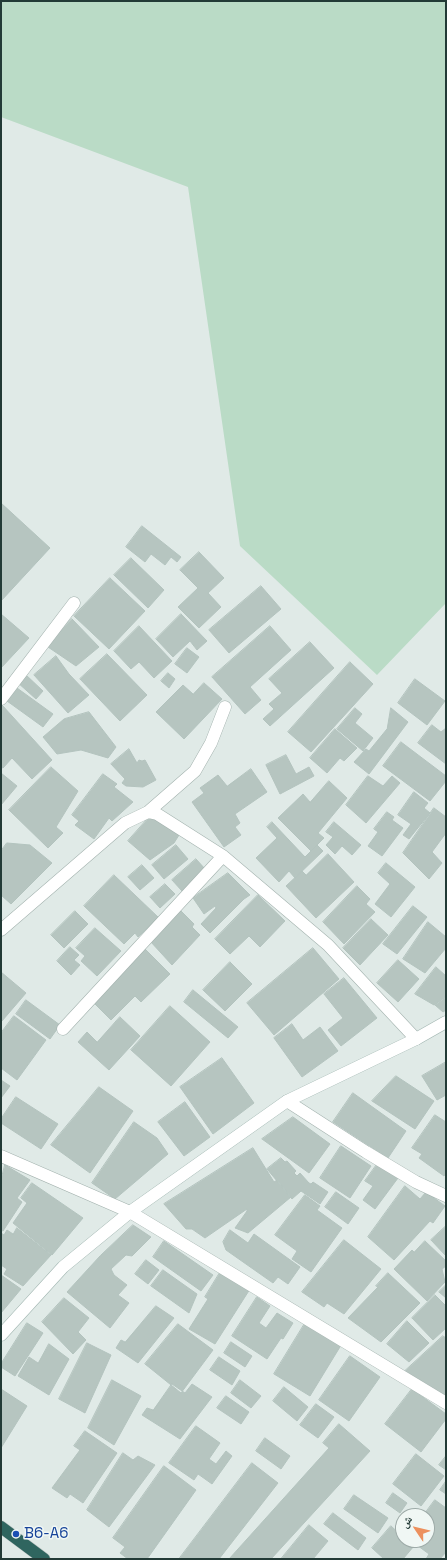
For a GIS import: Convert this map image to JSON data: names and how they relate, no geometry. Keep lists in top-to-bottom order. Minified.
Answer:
{"places":["B6-A6"],"north":"top left"}
